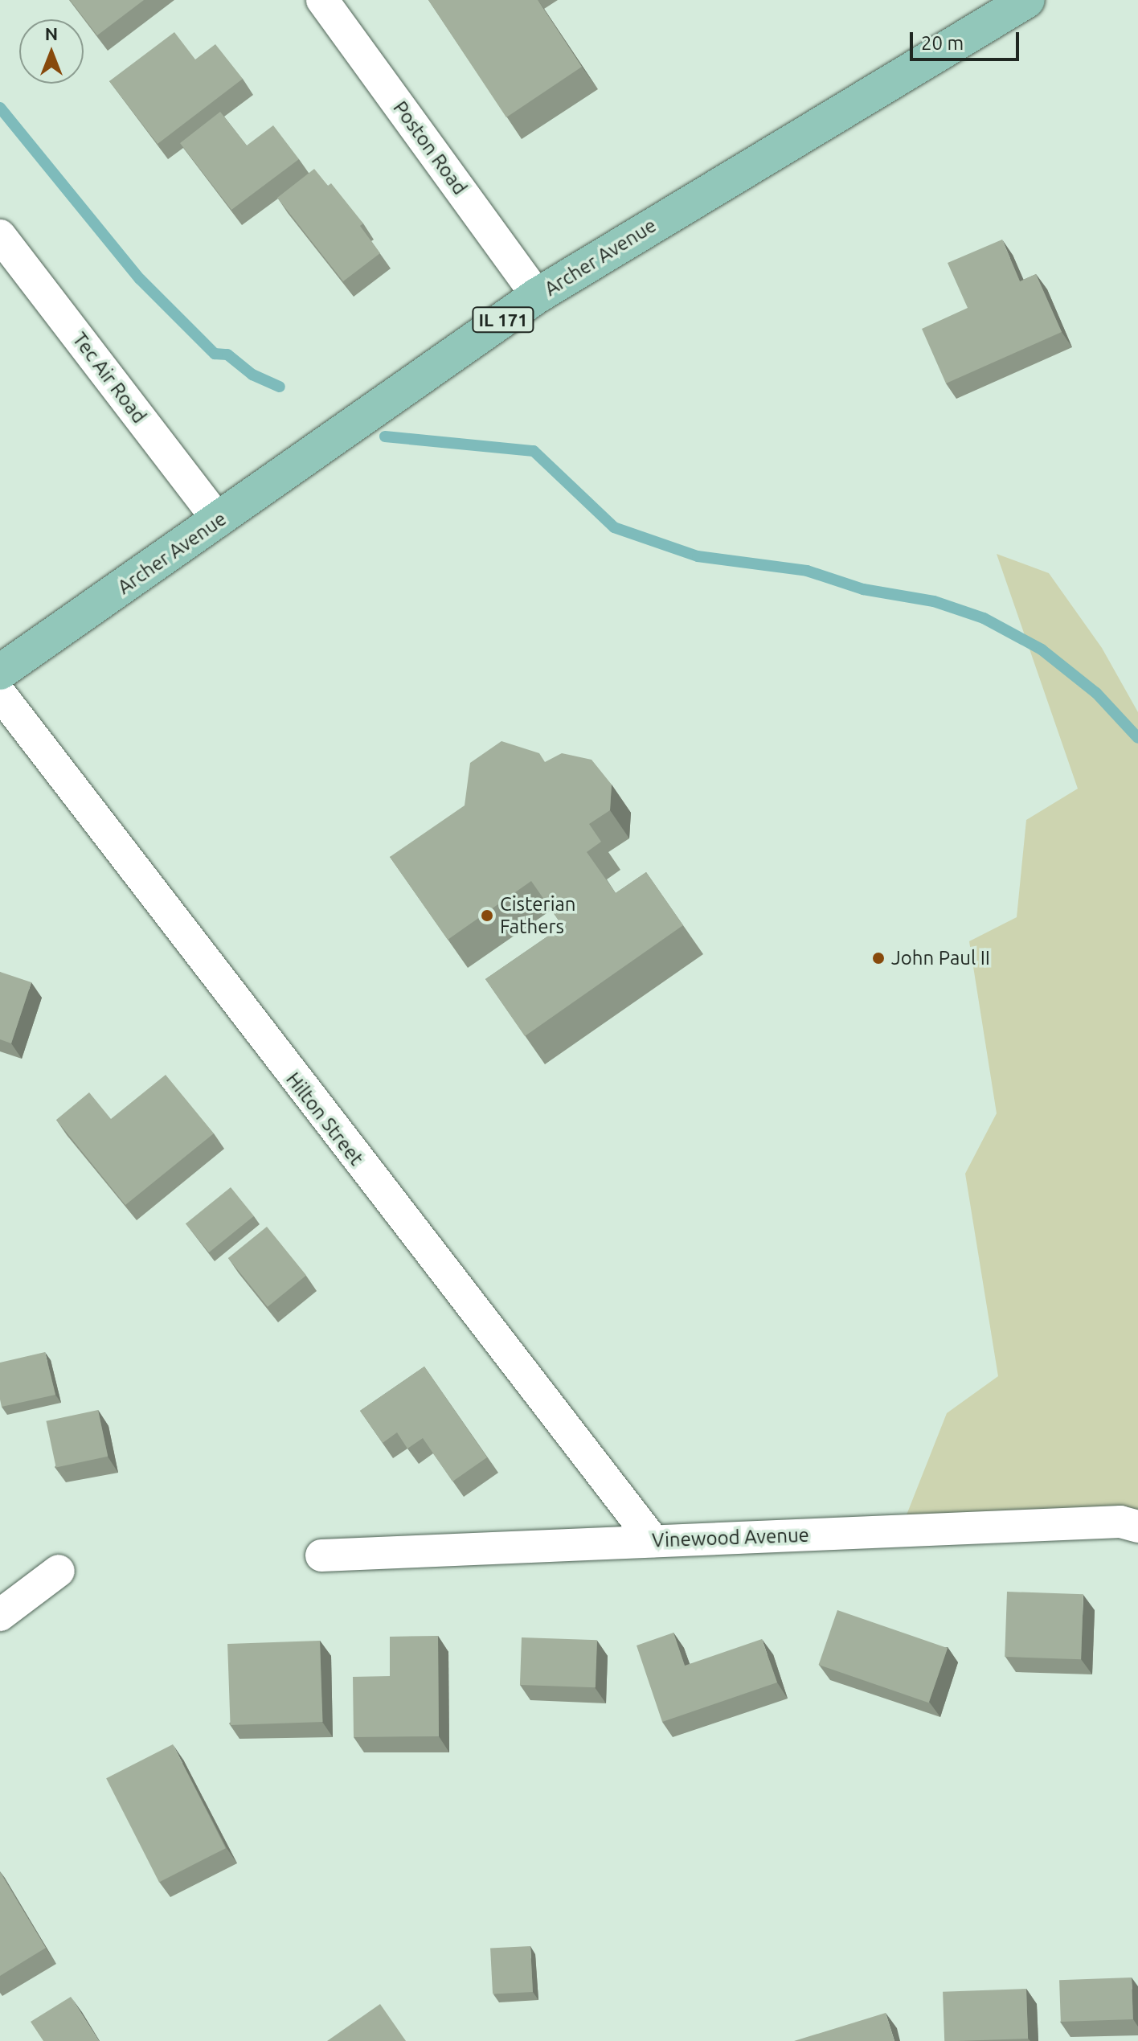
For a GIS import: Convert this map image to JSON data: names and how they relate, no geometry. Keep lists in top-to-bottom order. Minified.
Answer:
{"streets":{"main road":["Archer Avenue","IL 171"],"street":["Poston Road","Tec Air Road","Hilton Street","Vinewood Avenue"]},"crossings":[["Poston Road","Archer Avenue"],["Archer Avenue","Tec Air Road"],["Hilton Street","Vinewood Avenue"]],"places":["Cisterian Fathers","John Paul II"],"scale_bar":"20 m","north":"top"}
